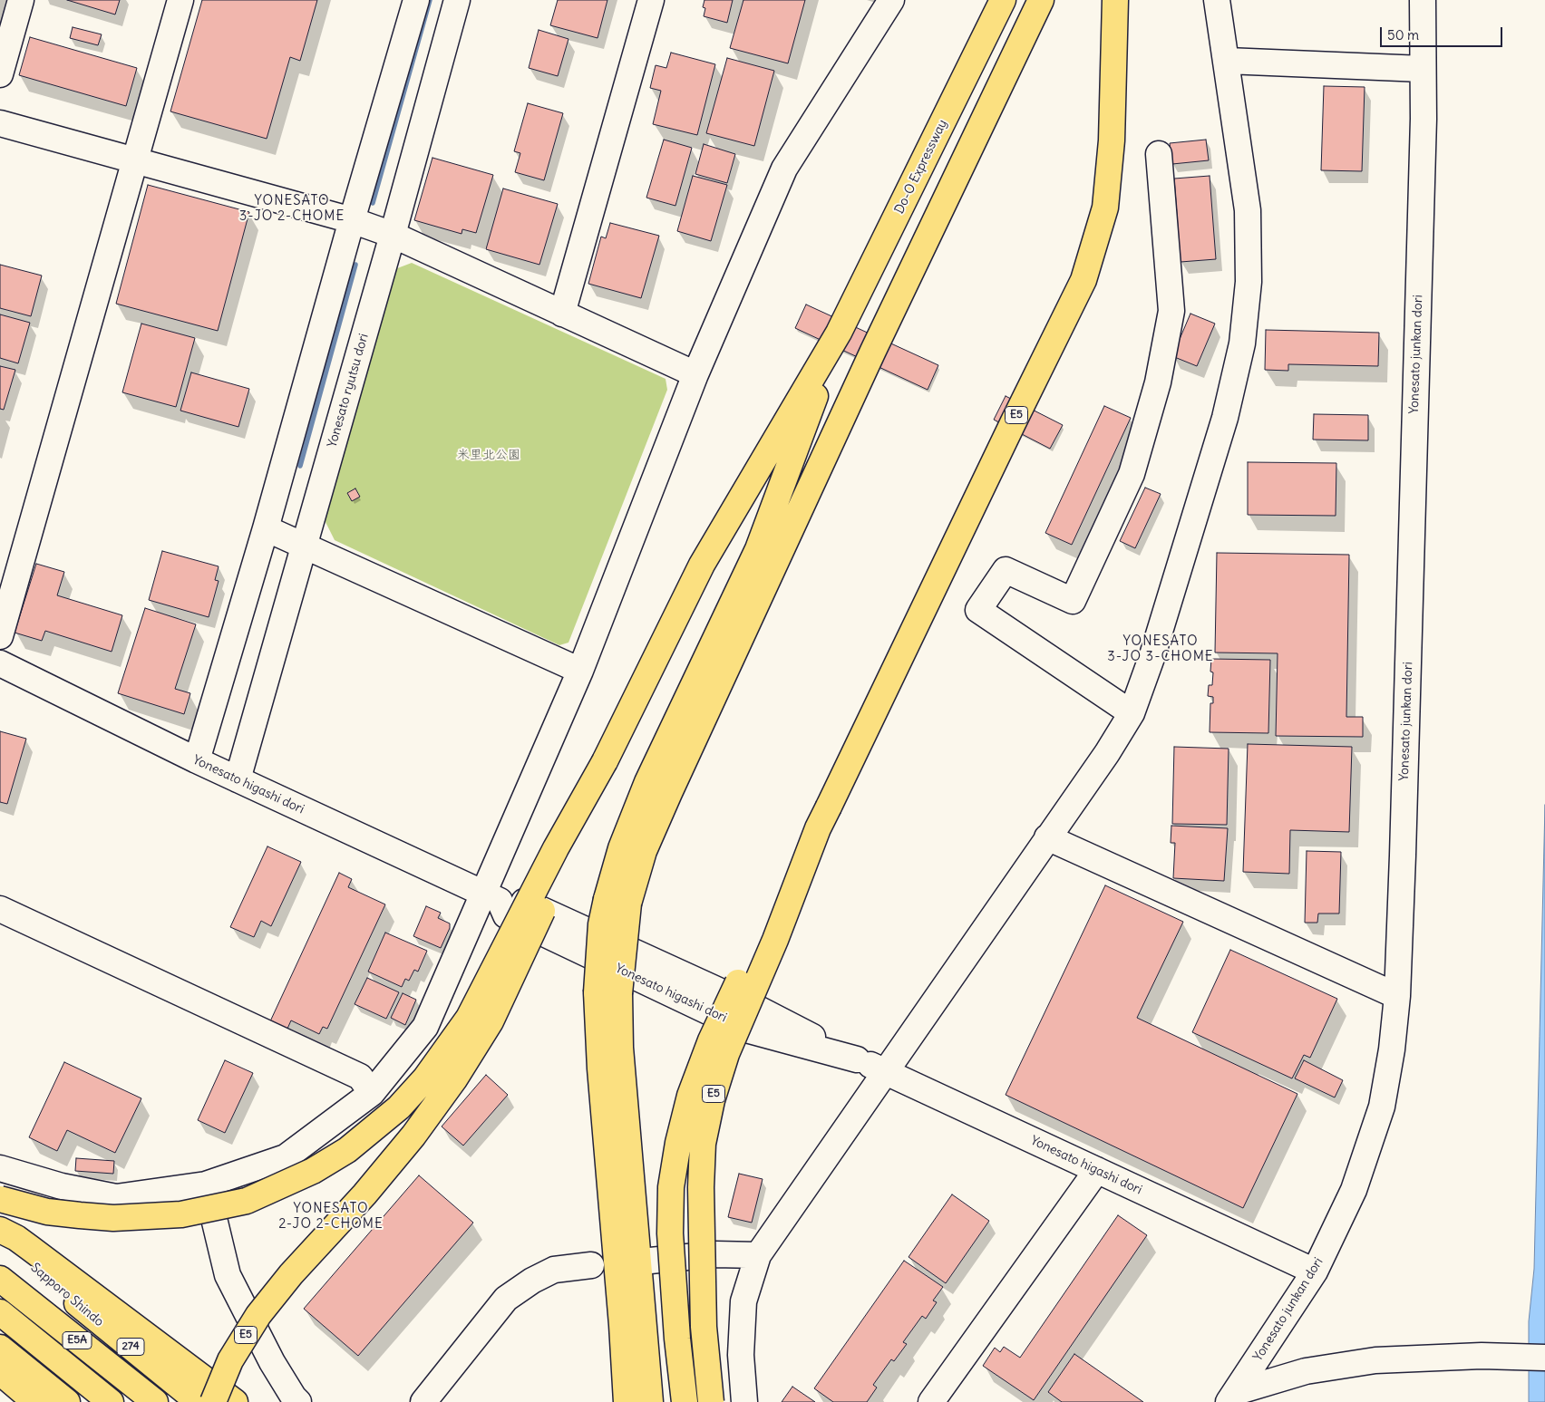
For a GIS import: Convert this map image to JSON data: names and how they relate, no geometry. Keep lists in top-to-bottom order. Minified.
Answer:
{"streets":{"highway":["Do-O Expressway","E5","Sapporo Shindo","E5A","274"],"street":["Yonesato junkan dori","Yonesato ryutsu dori","Yonesato higashi dori"]},"crossings":[["Do-O Expressway","E5"],["Yonesato junkan dori","Yonesato higashi dori"],["Yonesato ryutsu dori","Yonesato higashi dori"]],"districts":["YONESATO 3-JO 2-CHOME","YONESATO 3-JO 3-CHOME","YONESATO 2-JO 2-CHOME"],"parks":["米里北公園"],"scale_bar":"50 m"}
